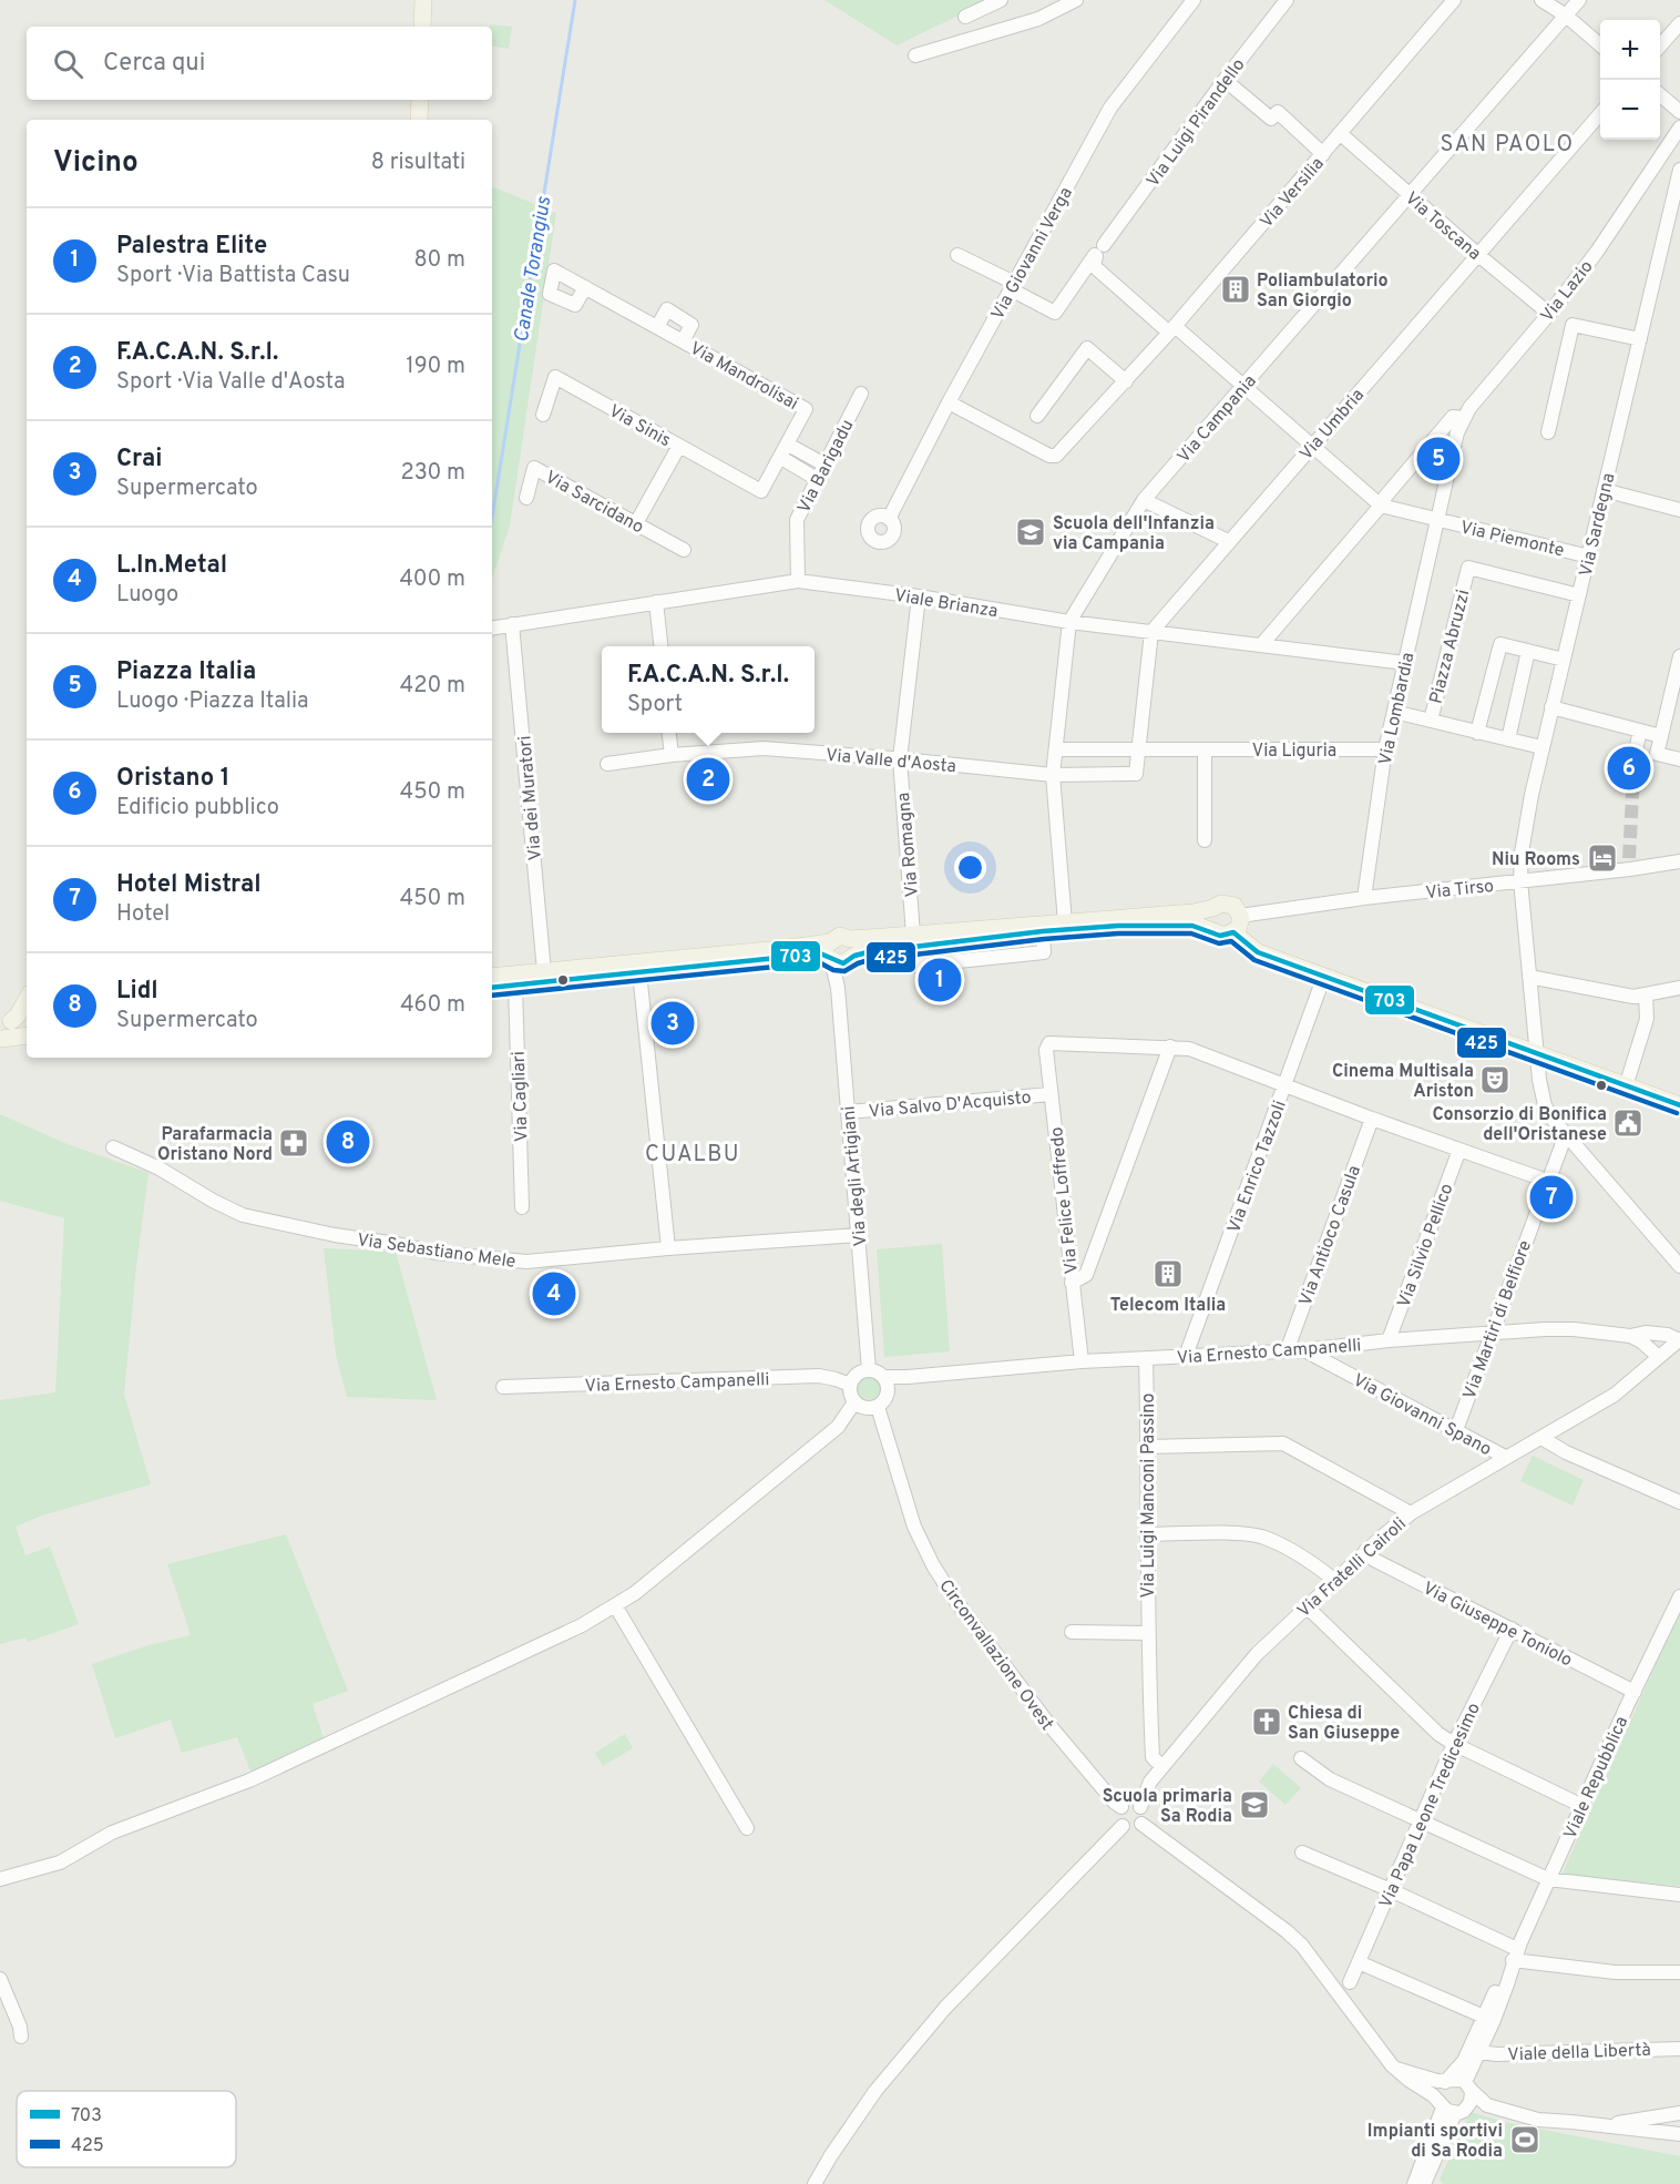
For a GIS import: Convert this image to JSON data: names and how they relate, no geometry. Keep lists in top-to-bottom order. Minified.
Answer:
{"streets":{"street":["Via Luigi Pirandello","Via Versilia","Via Toscana","Via Giovanni Verga","Via Lazio","Via Mandrolisai","Via Campania","Via Umbria","Via Sinis","Via Barigadu","Via Sarcidano","Via Sardegna","Via Piemonte","Viale Brianza","Piazza Abruzzi","Via Lombardia","Via Liguria","Via Valle d'Aosta","Via dei Muratori","Via Romagna","Via Tirso","Via Cagliari","Via Salvo D'Acquisto","Via Enrico Tazzoli","Via degli Artigiani","Via Felice Loffredo","Via Antioco Casula","Via Silvio Pellico","Via Sebastiano Mele","Via Martiri di Belfiore","Via Ernesto Campanelli","Via Giovanni Spano","Via Luigi Manconi Passino","Via Fratelli Cairoli","Via Giuseppe Toniolo","Circonvallazione Ovest","Viale Repubblica","Via Papa Leone Tredicesimo","Viale della Libertà"]},"crossings":[["Via Luigi Pirandello","Via Giovanni Verga"],["Via Versilia","Via Toscana"],["Via Versilia","Via Giovanni Verga"],["Via Toscana","Via Lazio"],["Via Toscana","Via Campania"],["Via Toscana","Via Umbria"],["Via Lazio","Via Lombardia"],["Via Campania","Viale Brianza"],["Via Campania","Via Liguria"],["Via Campania","Via Valle d'Aosta"],["Via Umbria","Viale Brianza"],["Via Barigadu","Viale Brianza"],["Via Sardegna","Via Piemonte"],["Via Sardegna","Piazza Abruzzi"],["Via Sardegna","Via Tirso"],["Via Sardegna","Via Martiri di Belfiore"],["Via Piemonte","Via Lombardia"],["Viale Brianza","Via Lombardia"],["Viale Brianza","Via dei Muratori"],["Viale Brianza","Via Romagna"],["Via Lombardia","Via Liguria"],["Via Lombardia","Via Tirso"],["Via Liguria","Via Valle d'Aosta"],["Via Valle d'Aosta","Via Romagna"],["Via Salvo D'Acquisto","Via degli Artigiani"],["Via Salvo D'Acquisto","Via Felice Loffredo"],["Via Enrico Tazzoli","Via Ernesto Campanelli"],["Via degli Artigiani","Via Sebastiano Mele"],["Via degli Artigiani","Via Ernesto Campanelli"],["Via degli Artigiani","Circonvallazione Ovest"],["Via Felice Loffredo","Via Ernesto Campanelli"],["Via Antioco Casula","Via Ernesto Campanelli"],["Via Silvio Pellico","Via Ernesto Campanelli"],["Via Martiri di Belfiore","Via Ernesto Campanelli"],["Via Martiri di Belfiore","Via Giovanni Spano"],["Via Ernesto Campanelli","Via Giovanni Spano"],["Via Ernesto Campanelli","Via Luigi Manconi Passino"],["Via Ernesto Campanelli","Via Fratelli Cairoli"],["Via Ernesto Campanelli","Circonvallazione Ovest"],["Via Giovanni Spano","Via Fratelli Cairoli"],["Via Luigi Manconi Passino","Via Fratelli Cairoli"],["Via Fratelli Cairoli","Via Giuseppe Toniolo"],["Via Fratelli Cairoli","Circonvallazione Ovest"],["Via Giuseppe Toniolo","Viale Repubblica"],["Via Giuseppe Toniolo","Via Papa Leone Tredicesimo"],["Viale Repubblica","Viale della Libertà"]],"districts":["SAN PAOLO","CUALBU"],"water":["Canale Torangius"],"places":{"building":["Poliambulatorio San Giorgio","Telecom Italia"],"school or university":["Scuola dell'Infanzia via Campania","Scuola primaria Sa Rodia"],"hotel":["Niu Rooms"],"theatre":["Cinema Multisala Ariston"],"public building":["Consorzio di Bonifica dell'Oristanese"],"pharmacy":["Parafarmacia Oristano Nord"],"church":["Chiesa di San Giuseppe"],"sports":["Impianti sportivi di Sa Rodia"]},"lines":["transit line 703","transit line 425"],"legend":["703","425"],"page":{"map_buttons":["+","−"],"search":"Cerca qui","heading":["Vicino","8 risultati"],"list":[{"mark":"1","name":"Palestra Elite","note":"Sport · Via Battista Casu","value":"80 m"},{"mark":"2","name":"F.A.C.A.N. S.r.l.","note":"Sport · Via Valle d'Aosta","value":"190 m"},{"mark":"3","name":"Crai","note":"Supermercato","value":"230 m"},{"mark":"4","name":"L.In.Metal","note":"Luogo","value":"400 m"},{"mark":"5","name":"Piazza Italia","note":"Luogo · Piazza Italia","value":"420 m"},{"mark":"6","name":"Oristano 1","note":"Edificio pubblico","value":"450 m"},{"mark":"7","name":"Hotel Mistral","note":"Hotel","value":"450 m"},{"mark":"8","name":"Lidl","note":"Supermercato","value":"460 m"}],"pins":["5","6","2","1","3","8","7","4"],"popup":["F.A.C.A.N. S.r.l.","Sport"]}}
